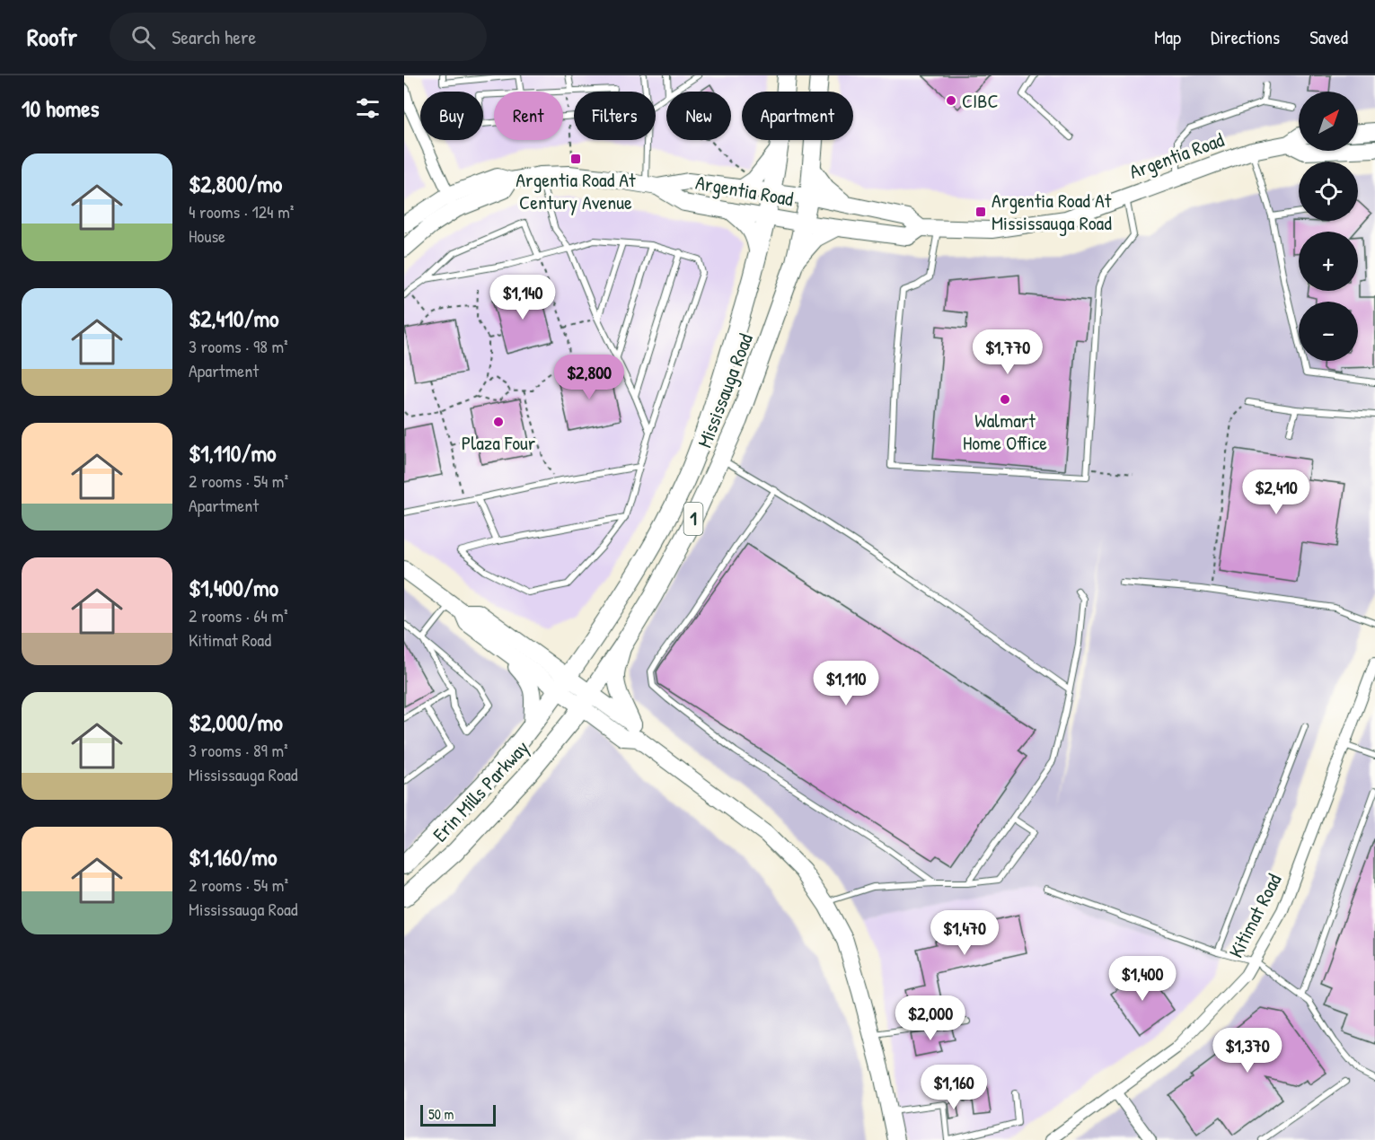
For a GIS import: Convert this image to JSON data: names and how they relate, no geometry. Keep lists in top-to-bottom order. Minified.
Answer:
{"streets":{"main road":["Mississauga Road","1","Erin Mills Parkway"],"street":["Argentia Road","Kitimat Road"]},"crossings":[["Argentia Road","Mississauga Road"],["Mississauga Road","Erin Mills Parkway"]],"places":{"other":["CIBC","Walmart Home Office","Plaza Four"],"transit":["Argentia Road At Century Avenue","Argentia Road At Mississauga Road"]},"scale_bar":"50 m","north":"top right","page":{"header":"Roofr","search":"Search here","nav":["Map","Directions","Saved"],"heading":"10 homes","map_buttons":["+","−"],"chip":["Buy","Rent","Filters","New","Apartment"],"list":[{"name":"$2,800/mo","note":"4 rooms · 124 m² · House"},{"name":"$2,410/mo","note":"3 rooms · 98 m² · Apartment"},{"name":"$1,110/mo","note":"2 rooms · 54 m² · Apartment"},{"name":"$1,400/mo","note":"2 rooms · 64 m² · Kitimat Road"},{"name":"$2,000/mo","note":"3 rooms · 89 m² · Mississauga Road"},{"name":"$1,160/mo","note":"2 rooms · 54 m² · Mississauga Road"}],"price":["$1,140","$1,770","$2,800","$2,410","$1,110","$1,470","$1,400","$2,000","$1,370","$1,160"],"scale":"50 m"}}
